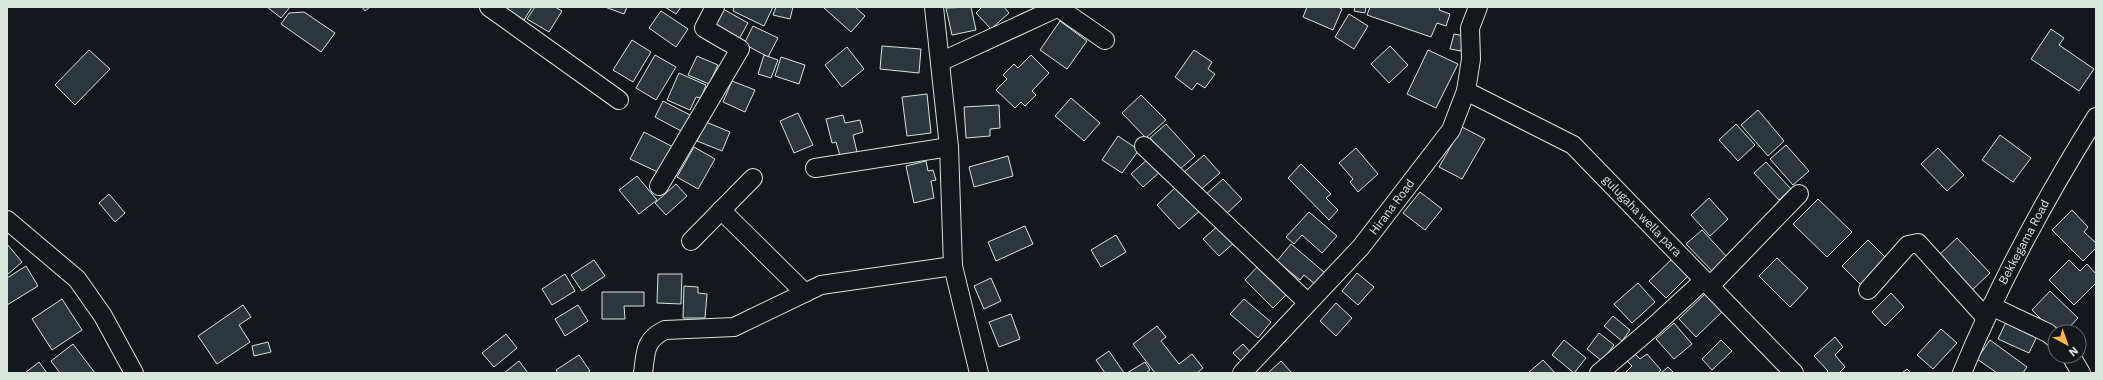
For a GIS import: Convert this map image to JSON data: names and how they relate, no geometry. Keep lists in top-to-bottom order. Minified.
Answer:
{"streets":{"street":["Hirana Road","gulugaha wella para","Bekkegama Road"]},"crossings":[["Hirana Road","gulugaha wella para"]],"north":"bottom right"}
